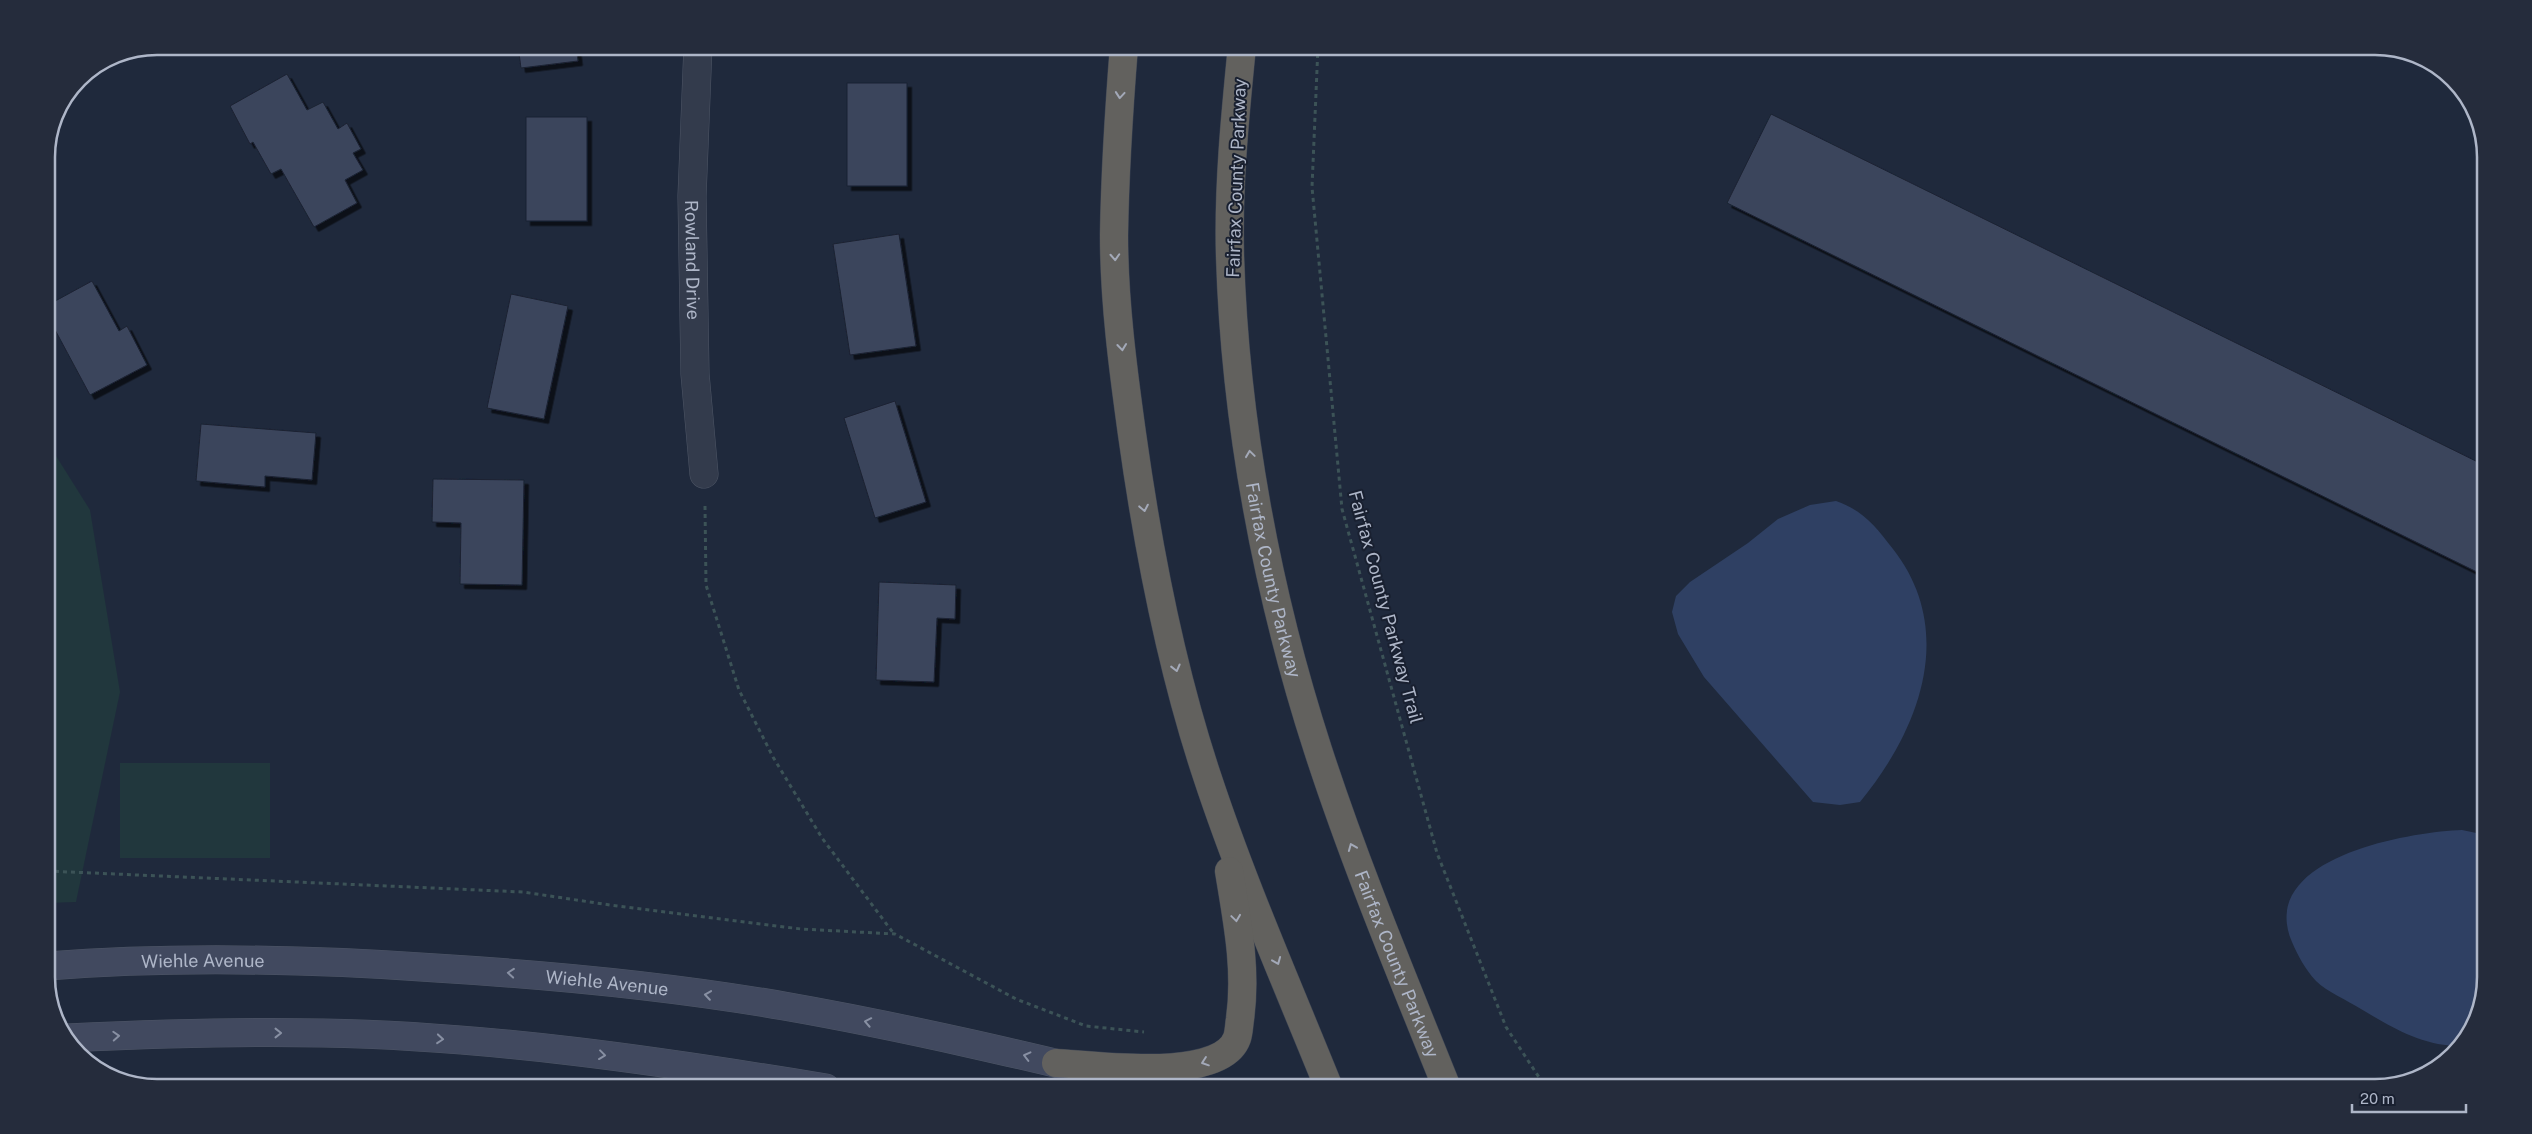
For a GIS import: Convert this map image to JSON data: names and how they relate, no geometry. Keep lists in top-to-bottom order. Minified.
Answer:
{"streets":{"highway":["Fairfax County Parkway"],"main road":["Wiehle Avenue"],"street":["Rowland Drive"],"path":["Fairfax County Parkway Trail"]},"scale_bar":"20 m"}
